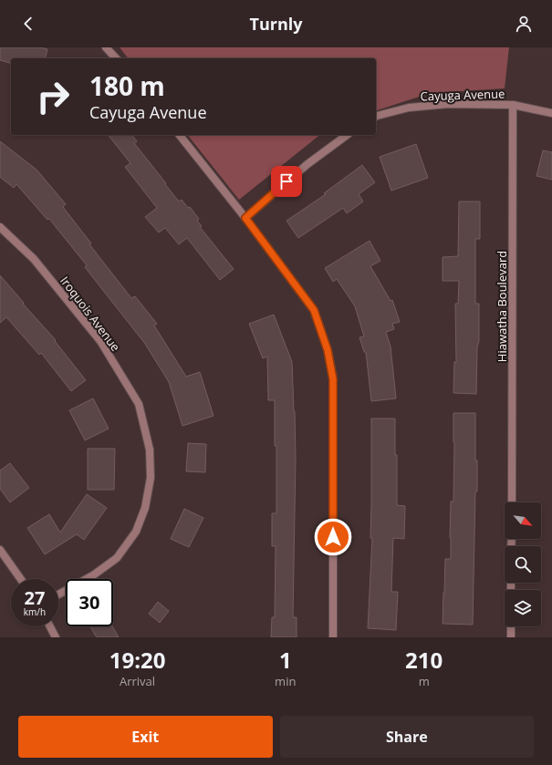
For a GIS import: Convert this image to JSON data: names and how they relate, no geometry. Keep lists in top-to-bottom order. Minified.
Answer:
{"streets":{"street":["Cayuga Avenue","Hiawatha Boulevard","Iroquois Avenue"]},"crossings":[["Cayuga Avenue","Hiawatha Boulevard"]],"north":"bottom right","page":{"header":"Turnly","turn":["180 m","Cayuga Avenue"],"speed":"27 km/h","limit":"30","eta":["19:20","Arrival","1","min","210","m"],"buttons":["Exit","Share"]}}
